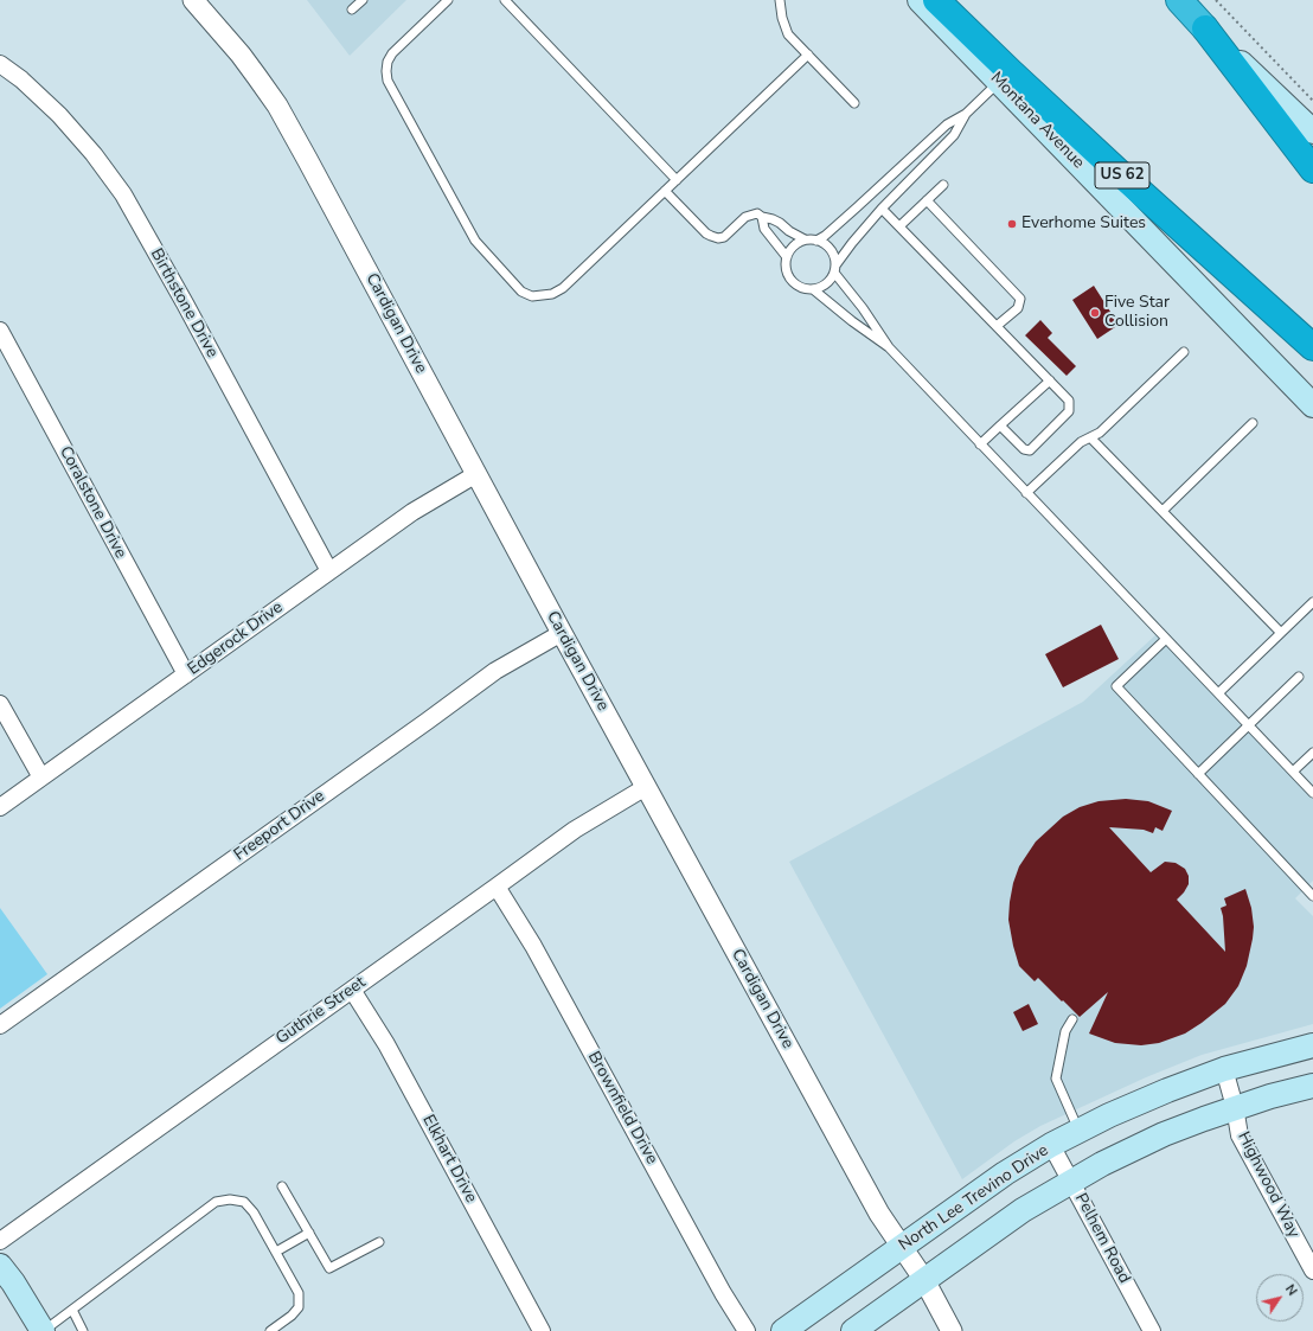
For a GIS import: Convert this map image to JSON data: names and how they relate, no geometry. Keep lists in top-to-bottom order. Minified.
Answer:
{"streets":{"highway":["US 62"],"main road":["Montana Avenue","North Lee Trevino Drive"],"street":["Birthstone Drive","Cardigan Drive","Coralstone Drive","Edgerock Drive","Freeport Drive","Guthrie Street","Brownfield Drive","Elkhart Drive","Highwood Way","Pelhem Road"]},"crossings":[["Birthstone Drive","Edgerock Drive"],["Cardigan Drive","Edgerock Drive"],["Cardigan Drive","Freeport Drive"],["Cardigan Drive","Guthrie Street"],["Cardigan Drive","North Lee Trevino Drive"],["Coralstone Drive","Edgerock Drive"],["Guthrie Street","Brownfield Drive"],["Guthrie Street","Elkhart Drive"],["Highwood Way","North Lee Trevino Drive"],["North Lee Trevino Drive","Pelhem Road"]],"places":["Everhome Suites","Five Star Collision"],"north":"top right"}
